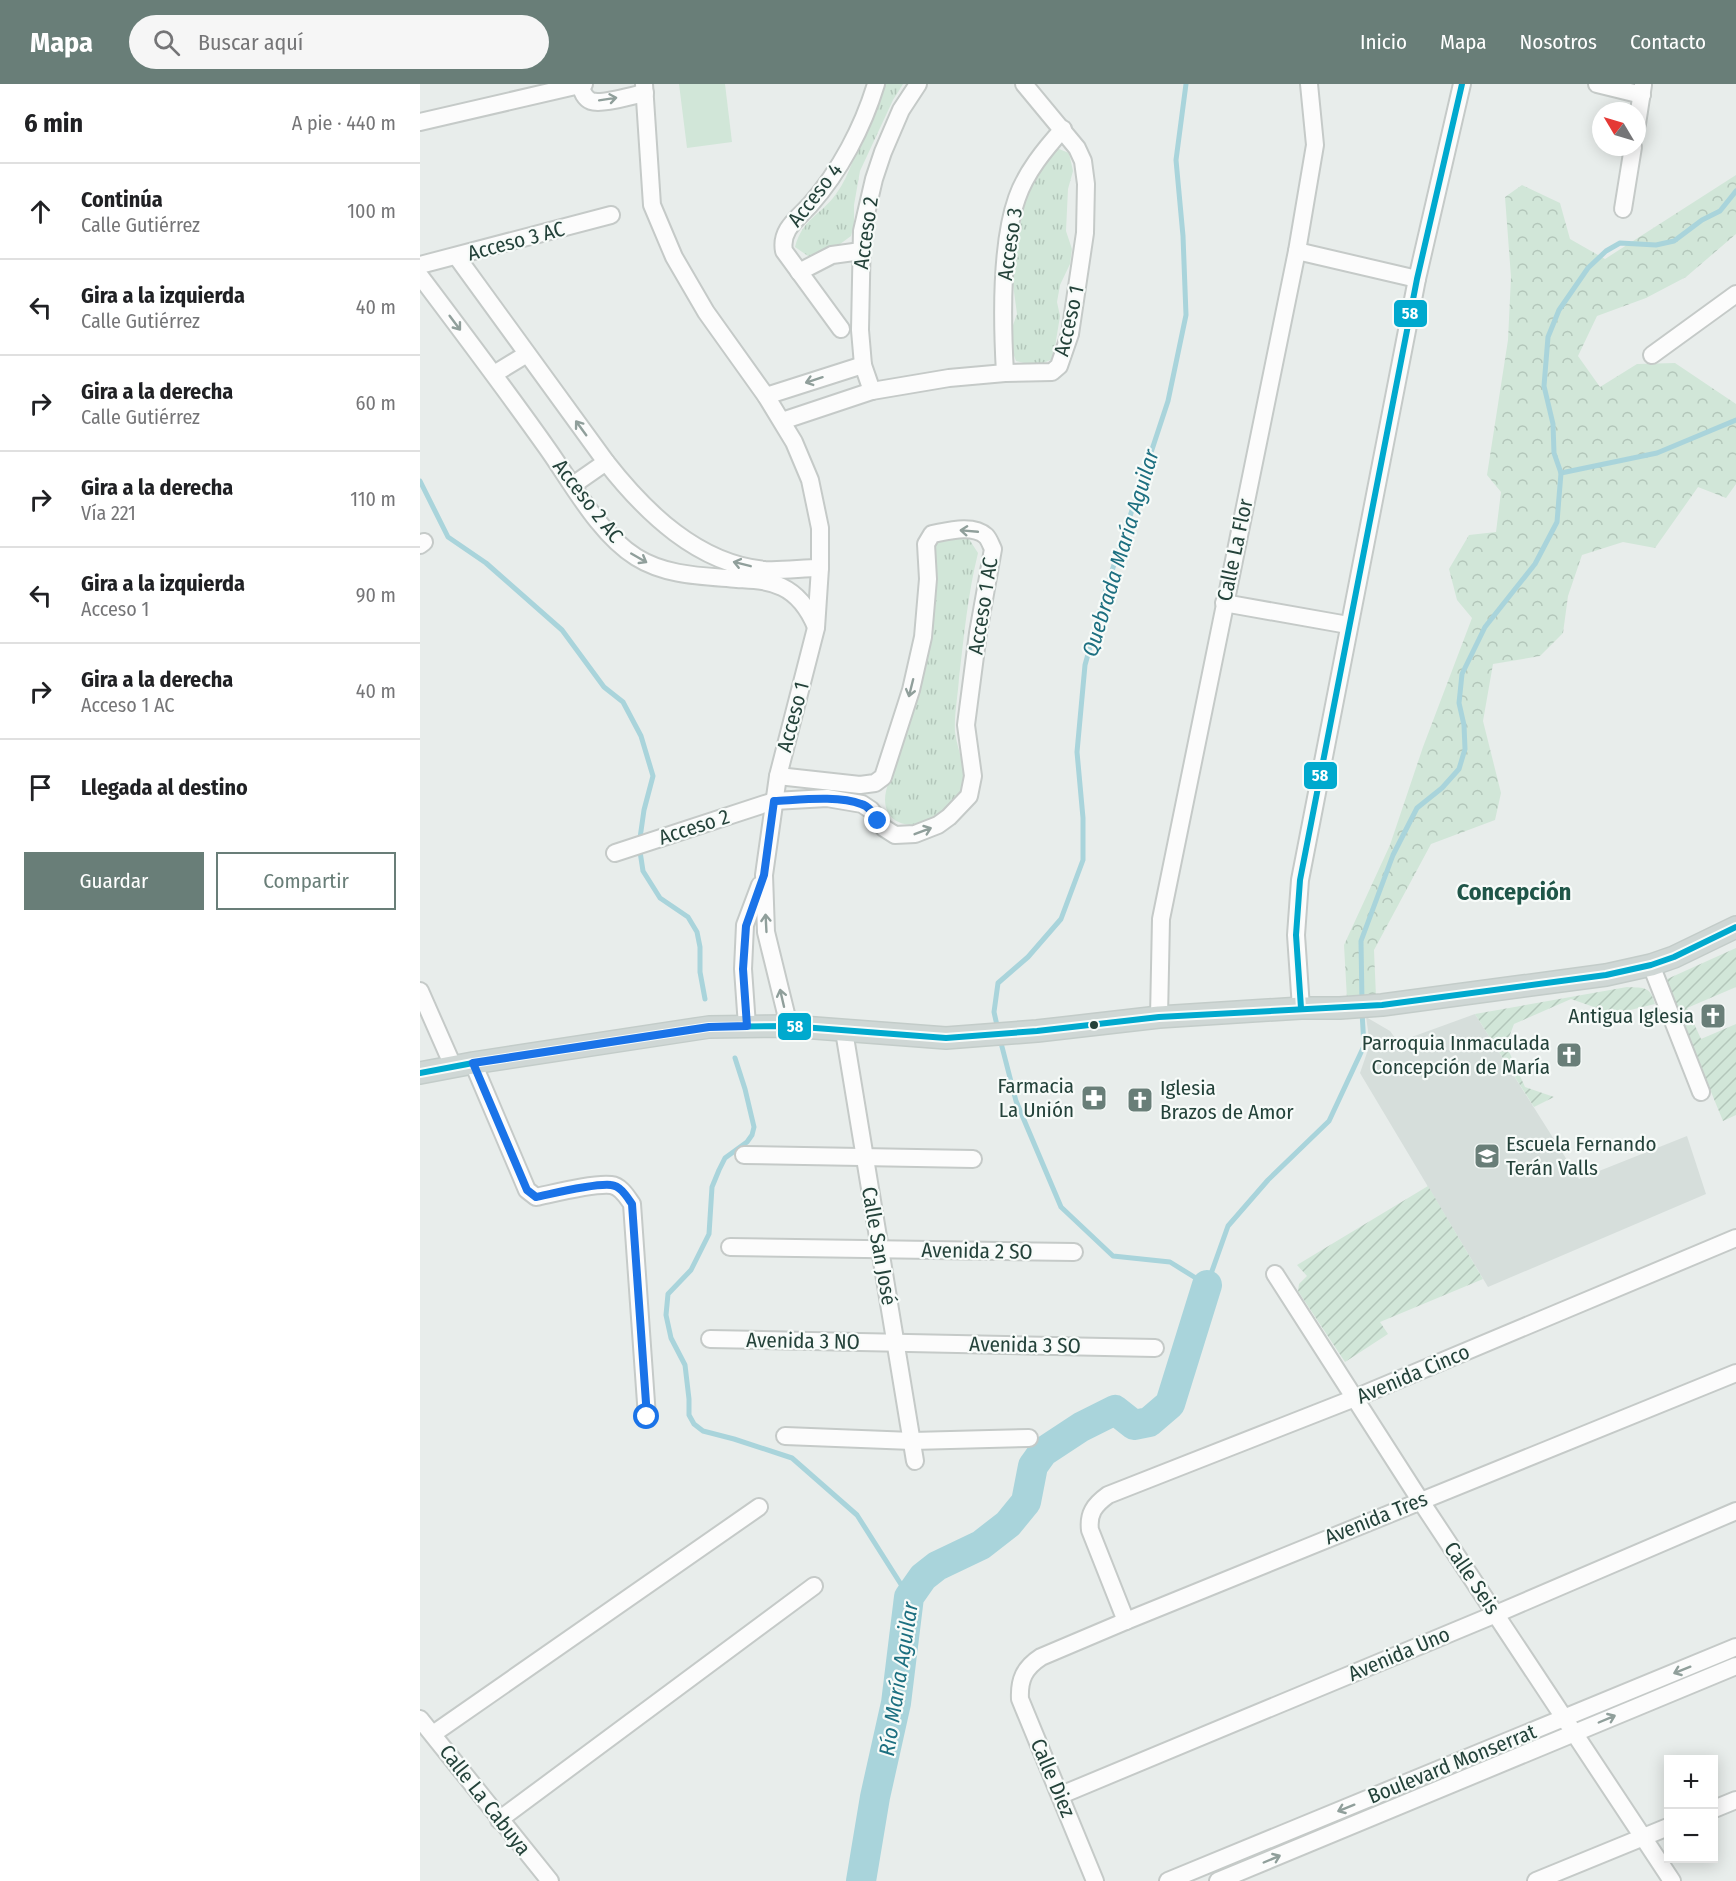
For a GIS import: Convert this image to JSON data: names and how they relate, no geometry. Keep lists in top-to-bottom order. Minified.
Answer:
{"streets":{"street":["Acceso 4","Acceso 2","Acceso 3 AC","Acceso 3","Acceso 1","Acceso 2 AC","Calle La Flor","Acceso 1 AC","Calle San José","Avenida 2 SO","Avenida 3 NO","Avenida 3 SO","Avenida Cinco","Avenida Tres","Calle Seis","Avenida Uno","Boulevard Monserrat","Calle Diez","Calle La Cabuya"]},"crossings":[["Acceso 2","Acceso 1"],["Acceso 2","Acceso 1 AC"],["Acceso 3 AC","Acceso 2 AC"],["Acceso 3","Acceso 1"],["Acceso 1","Acceso 2 AC"],["Acceso 1","Acceso 1 AC"],["Calle San José","Avenida 2 SO"],["Calle San José","Avenida 3 NO"],["Calle San José","Avenida 3 SO"],["Avenida 3 NO","Avenida 3 SO"],["Avenida Cinco","Avenida Tres"],["Avenida Cinco","Calle Seis"],["Avenida Tres","Calle Seis"],["Avenida Tres","Calle Diez"],["Calle Seis","Avenida Uno"],["Calle Seis","Boulevard Monserrat"],["Avenida Uno","Calle Diez"]],"districts":["Concepción"],"water":["Quebrada María Aguilar","Río María Aguilar"],"places":{"church":["Antigua Iglesia","Parroquia Inmaculada Concepción de María","Iglesia Brazos de Amor"],"pharmacy":["Farmacia La Unión"],"school or university":["Escuela Fernando Terán Valls"]},"lines":["transit line 58"],"north":"top left","page":{"header":"Mapa","search":"Buscar aquí","nav":["Inicio","Mapa","Nosotros","Contacto"],"heading":["6 min","A pie · 440 m"],"list":[["Continúa","Calle Gutiérrez","100 m"],["Gira a la izquierda","Calle Gutiérrez","40 m"],["Gira a la derecha","Calle Gutiérrez","60 m"],["Gira a la derecha","Vía 221","110 m"],["Gira a la izquierda","Acceso 1","90 m"],["Gira a la derecha","Acceso 1 AC","40 m"],"Llegada al destino"],"buttons":["Guardar","Compartir"],"map_buttons":["+","−"]}}
